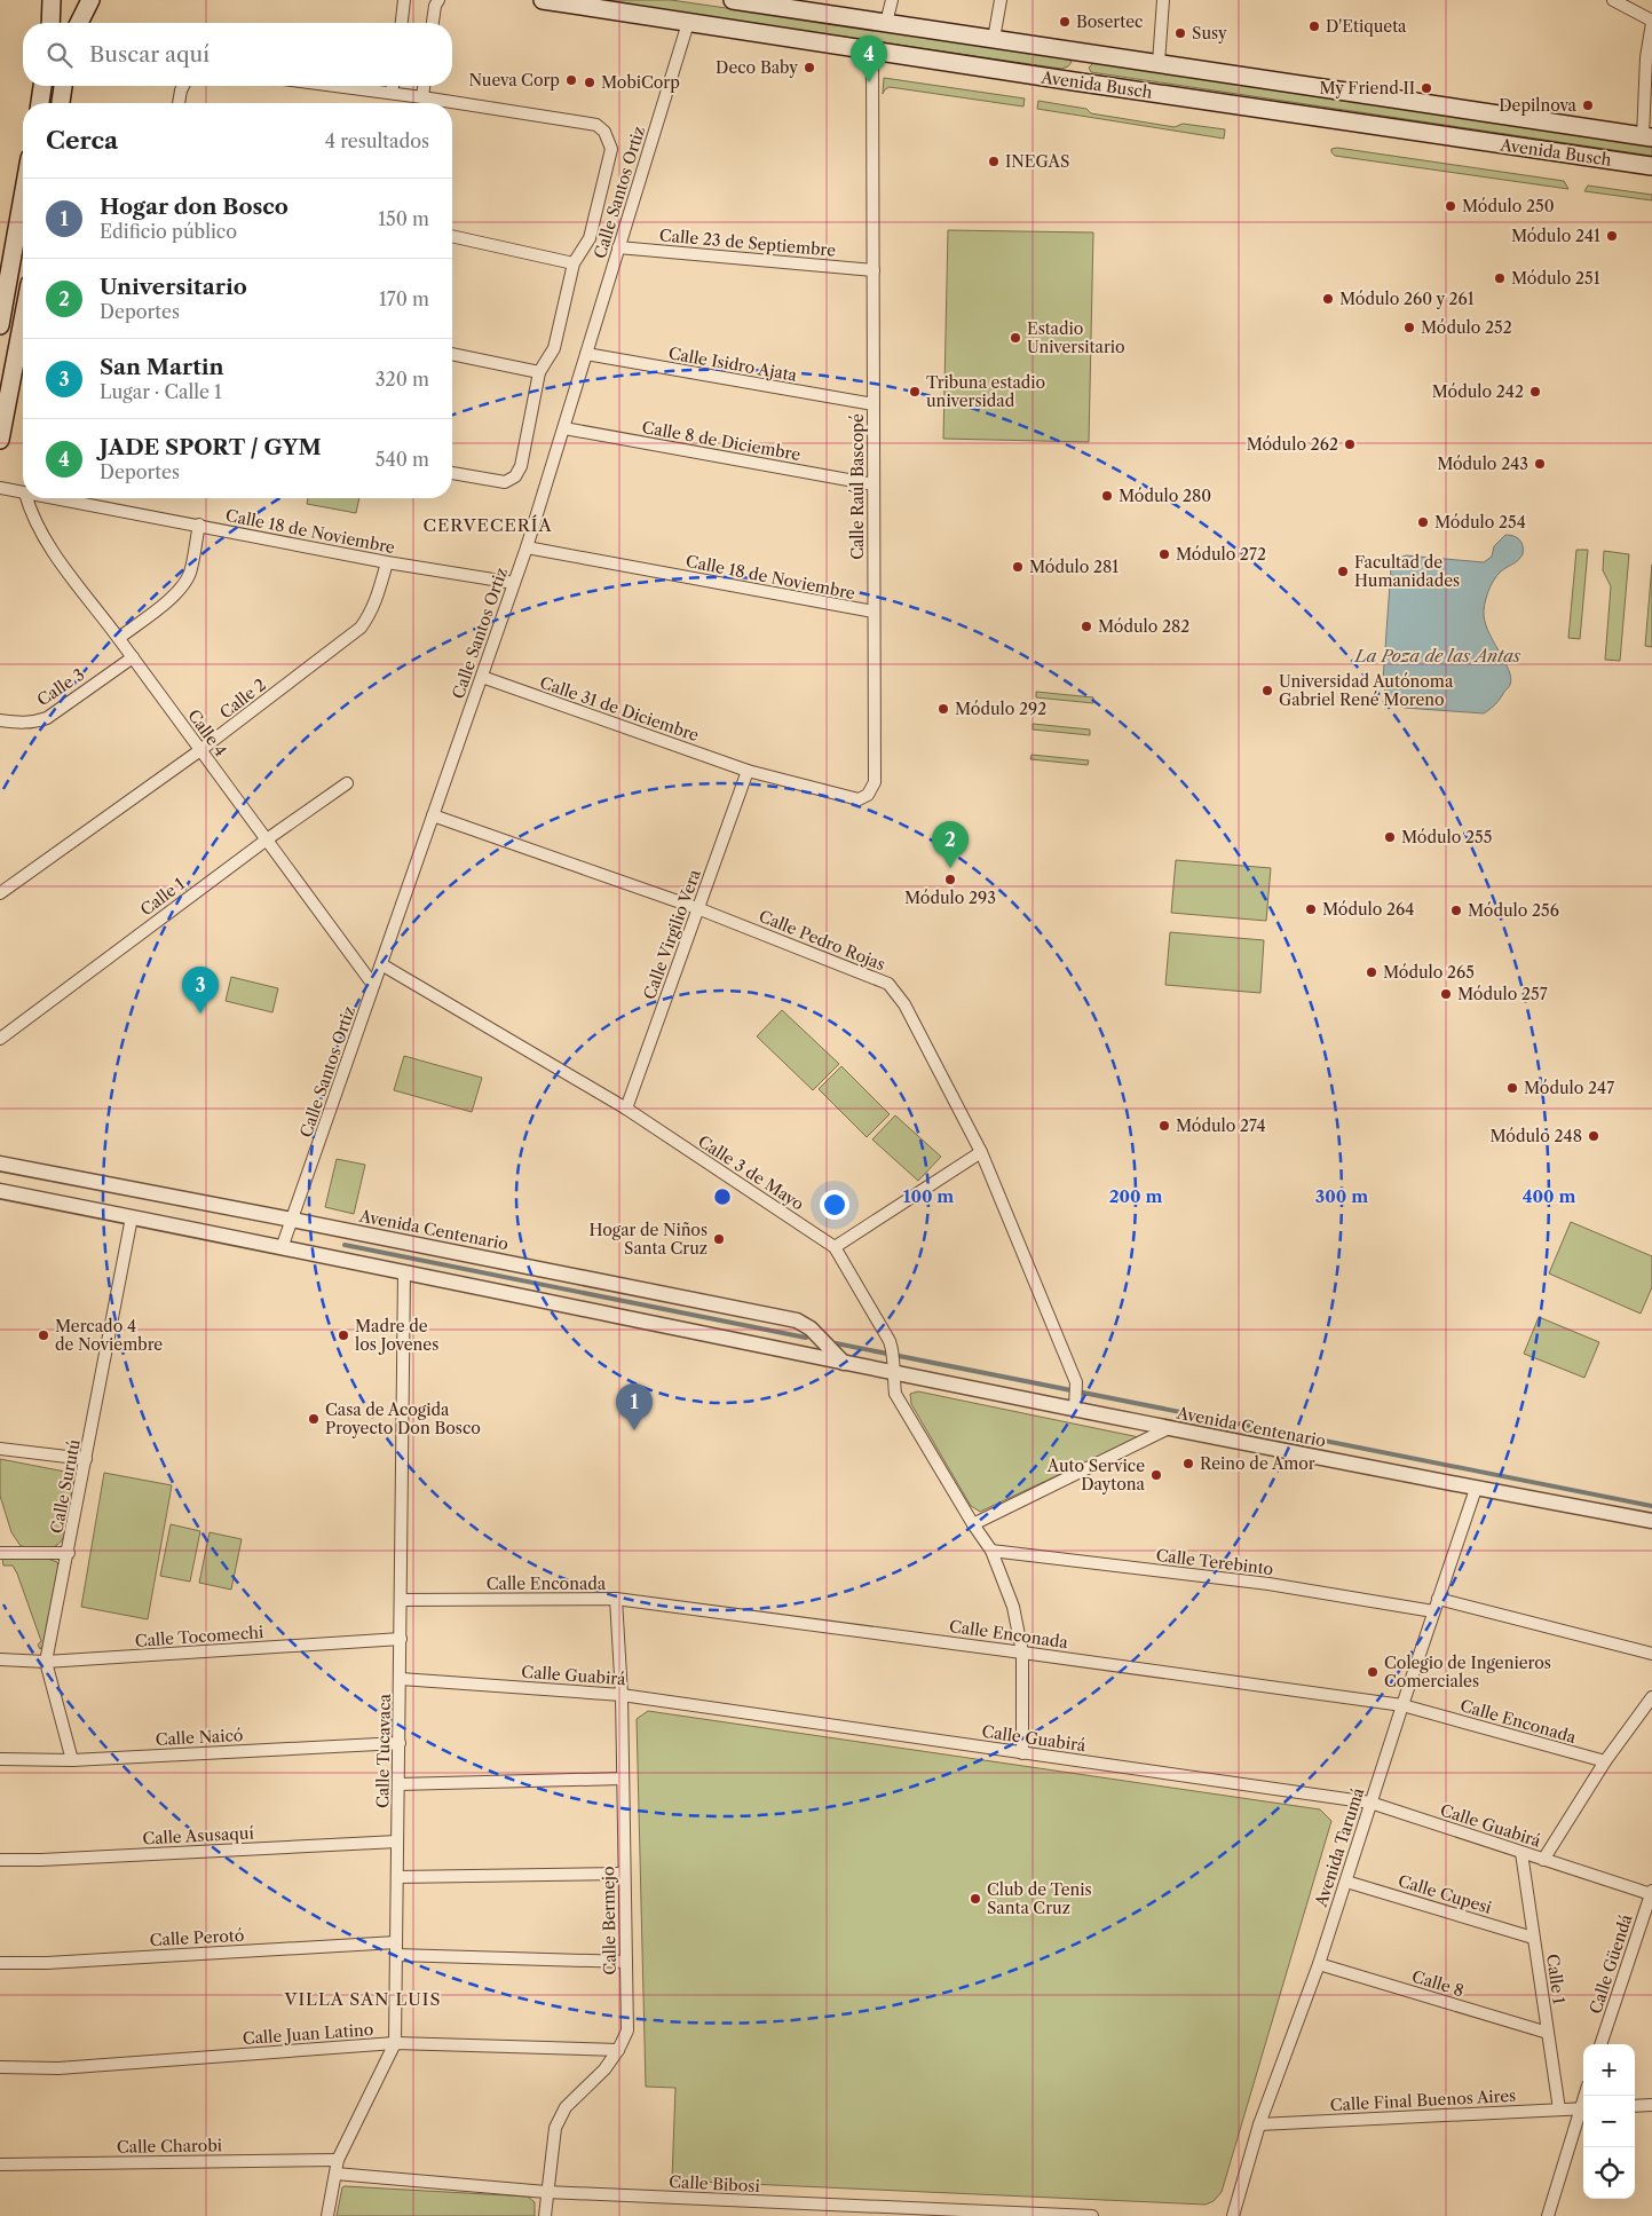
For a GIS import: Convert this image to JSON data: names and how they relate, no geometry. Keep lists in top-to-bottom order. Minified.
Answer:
{"streets":{"main road":["Avenida Busch"],"street":["Calle Santos Ortiz","Calle 23 de Septiembre","Calle Isidro Ajata","Calle 8 de Diciembre","Calle Raúl Bascopé","Calle 18 de Noviembre","Calle 3","Calle 2","Calle 31 de Diciembre","Calle 4","Calle 1","Calle Virgilio Vera","Calle Pedro Rojas","Calle 3 de Mayo","Avenida Centenario","Calle Surutú","Calle Terebinto","Calle Enconada","Calle Tocomechi","Calle Guabirá","Calle Naicó","Calle Tucavaca","Calle Asusaquí","Avenida Tarumá","Calle Cupesi","Calle Bermejo","Calle Perotó","Calle Güendá","Calle 8","Calle Juan Latino","Calle Final Buenos Aires","Calle Charobi","Calle Bibosi"]},"crossings":[["Avenida Busch","Calle Santos Ortiz"],["Avenida Busch","Calle Raúl Bascopé"],["Calle Santos Ortiz","Calle 23 de Septiembre"],["Calle Santos Ortiz","Calle Isidro Ajata"],["Calle Santos Ortiz","Calle 8 de Diciembre"],["Calle Santos Ortiz","Calle 18 de Noviembre"],["Calle Santos Ortiz","Calle 31 de Diciembre"],["Calle Santos Ortiz","Calle 4"],["Calle Santos Ortiz","Calle Pedro Rojas"],["Calle Santos Ortiz","Calle 3 de Mayo"],["Calle Santos Ortiz","Avenida Centenario"],["Calle 23 de Septiembre","Calle Raúl Bascopé"],["Calle Isidro Ajata","Calle Raúl Bascopé"],["Calle 8 de Diciembre","Calle Raúl Bascopé"],["Calle Raúl Bascopé","Calle 18 de Noviembre"],["Calle Raúl Bascopé","Calle 31 de Diciembre"],["Calle Raúl Bascopé","Calle Virgilio Vera"],["Calle 18 de Noviembre","Calle 2"],["Calle 3","Calle 4"],["Calle 2","Calle 4"],["Calle 31 de Diciembre","Calle Virgilio Vera"],["Calle 4","Calle 1"],["Calle 1","Calle Guabirá"],["Calle 1","Calle Cupesi"],["Calle 1","Calle 8"],["Calle 1","Calle Final Buenos Aires"],["Calle Virgilio Vera","Calle Pedro Rojas"],["Calle Virgilio Vera","Calle 3 de Mayo"],["Calle Pedro Rojas","Avenida Centenario"],["Calle 3 de Mayo","Avenida Centenario"],["Calle 3 de Mayo","Calle Terebinto"],["Calle 3 de Mayo","Calle Enconada"],["Calle 3 de Mayo","Calle Guabirá"],["Avenida Centenario","Calle Surutú"],["Avenida Centenario","Calle Tucavaca"],["Avenida Centenario","Avenida Tarumá"],["Calle Surutú","Calle Tocomechi"],["Calle Surutú","Calle Naicó"],["Calle Terebinto","Avenida Tarumá"],["Calle Enconada","Calle Tucavaca"],["Calle Enconada","Avenida Tarumá"],["Calle Enconada","Calle Bermejo"],["Calle Tocomechi","Calle Tucavaca"],["Calle Guabirá","Calle Tucavaca"],["Calle Guabirá","Avenida Tarumá"],["Calle Guabirá","Calle Bermejo"],["Calle Guabirá","Calle Güendá"],["Calle Naicó","Calle Tucavaca"],["Calle Tucavaca","Calle Asusaquí"],["Calle Tucavaca","Calle Perotó"],["Calle Tucavaca","Calle Juan Latino"],["Calle Tucavaca","Calle Charobi"],["Calle Tucavaca","Calle Bibosi"],["Avenida Tarumá","Calle Cupesi"],["Avenida Tarumá","Calle 8"],["Avenida Tarumá","Calle Final Buenos Aires"],["Calle Bermejo","Calle Juan Latino"],["Calle Bermejo","Calle Bibosi"]],"districts":["CERVECERÍA","VILLA SAN LUIS"],"water":["La Poza de las Antas"],"places":["Bosertec","D'Etiqueta","Susy","Deco Baby","Nueva Corp","MobiCorp","My Friend II","Depilnova","INEGAS","Módulo 250","Módulo 241","Módulo 251","Módulo 260 y 261","Módulo 252","Estadio Universitario","Tribuna estadio universidad","Módulo 242","Módulo 262","Módulo 243","Módulo 280","Módulo 254","Módulo 272","Módulo 281","Facultad de Humanidades","Módulo 282","Universidad Autónoma Gabriel René Moreno","Módulo 292","Módulo 255","Módulo 293","Módulo 264","Módulo 256","Módulo 265","Módulo 257","Módulo 247","Módulo 274","Módulo 248","Hogar de Niños Santa Cruz","Mercado 4 de Noviembre","Madre de los Jovenes","Casa de Acogida Proyecto Don Bosco","Reino de Amor","Auto Service Daytona","Colegio de Ingenieros Comerciales","Club de Tenis Santa Cruz"],"page":{"search":"Buscar aquí","pins":["4","2","3","1"],"heading":["Cerca","4 resultados"],"list":[{"mark":"1","name":"Hogar don Bosco","note":"Edificio público","value":"150 m"},{"mark":"2","name":"Universitario","note":"Deportes","value":"170 m"},{"mark":"3","name":"San Martin","note":"Lugar · Calle 1","value":"320 m"},{"mark":"4","name":"JADE SPORT / GYM","note":"Deportes","value":"540 m"}],"map_buttons":["+","−"]},"rings":["100 m","200 m","300 m","400 m"]}
